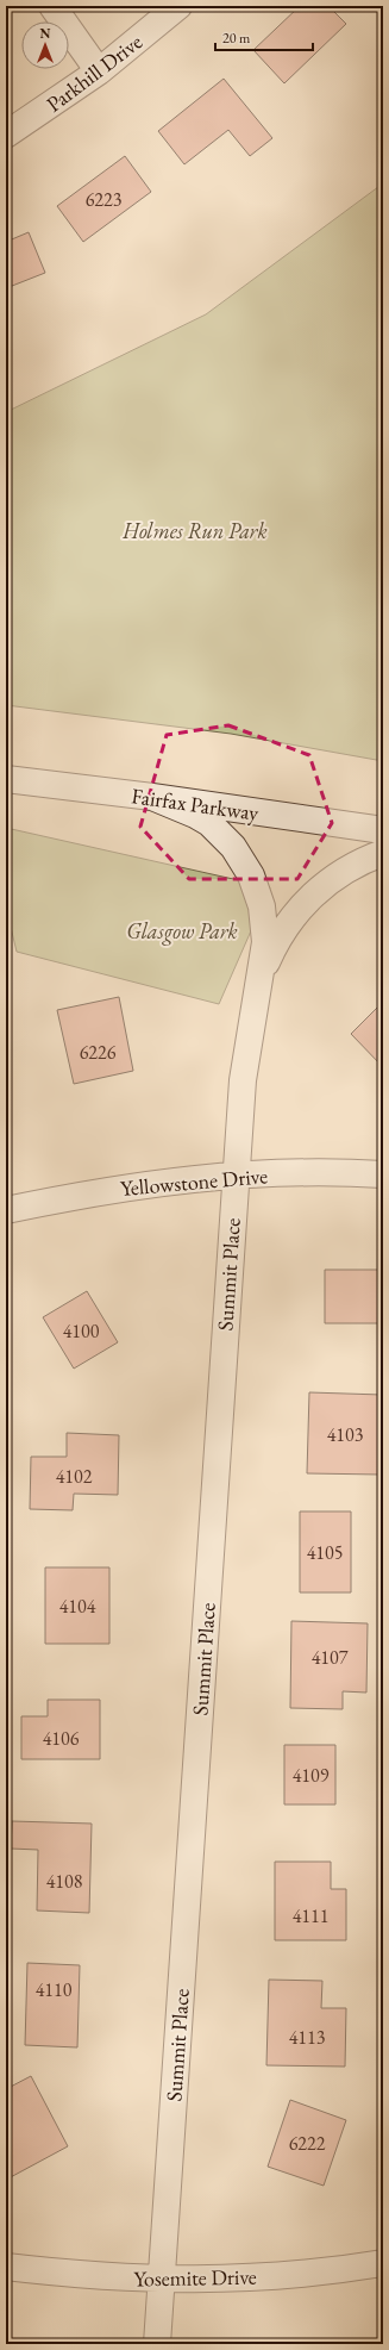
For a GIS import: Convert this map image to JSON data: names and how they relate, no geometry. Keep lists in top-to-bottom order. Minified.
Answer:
{"streets":{"street":["Parkhill Drive","Fairfax Parkway","Yellowstone Drive","Summit Place","Yosemite Drive"]},"crossings":[["Fairfax Parkway","Summit Place"],["Yellowstone Drive","Summit Place"],["Summit Place","Yosemite Drive"]],"parks":["Holmes Run Park","Glasgow Park"],"house_numbers":["6223","6226","4100","4103","4102","4105","4104","4107","4106","4109","4108","4111","4110","4113","6222"],"scale_bar":"20 m","north":"top"}
